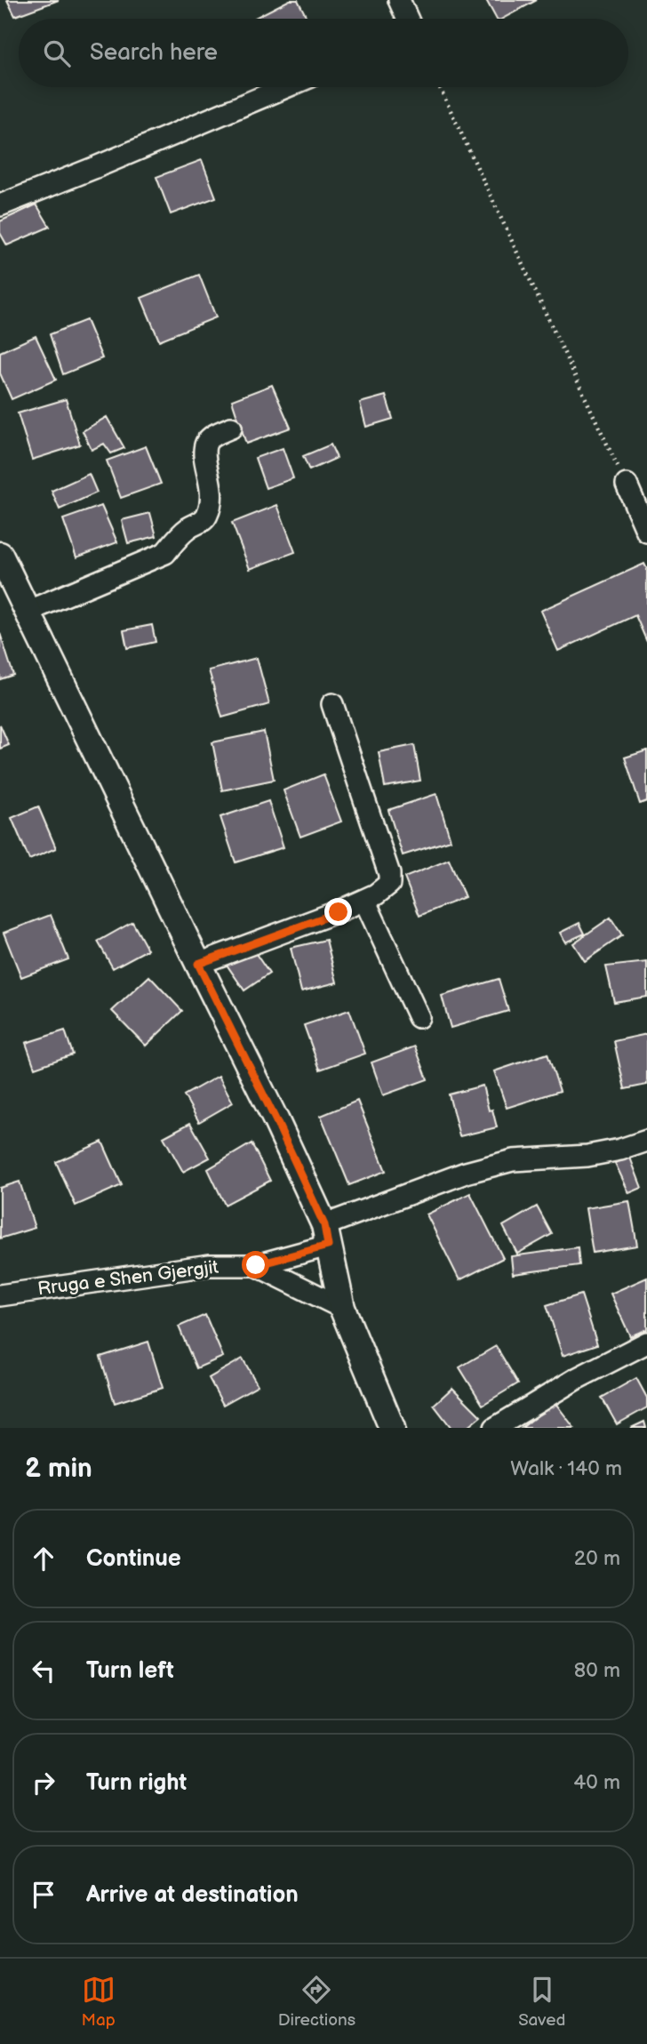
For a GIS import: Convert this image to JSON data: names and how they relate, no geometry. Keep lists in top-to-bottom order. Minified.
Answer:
{"streets":{"street":["Rruga e Shen Gjergjit"]},"page":{"search":"Search here","heading":["2 min","Walk · 140 m"],"list":[["Continue","20 m"],["Turn left","80 m"],["Turn right","40 m"],"Arrive at destination"],"nav":["Map","Directions","Saved"]}}
